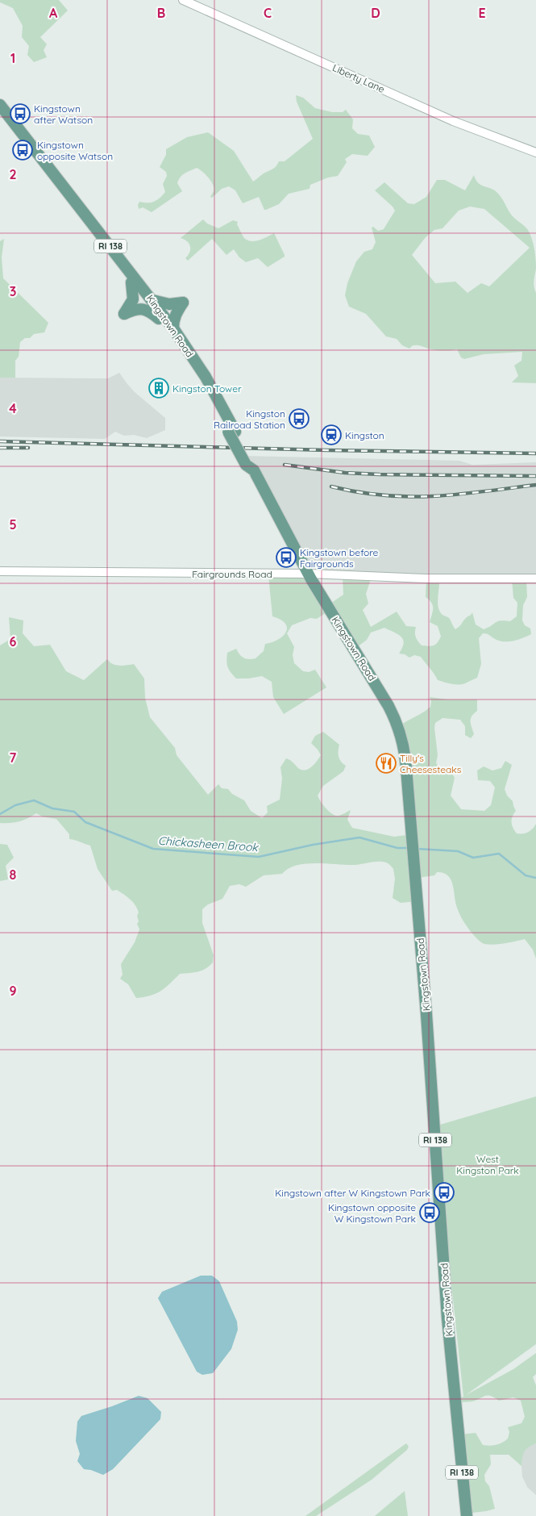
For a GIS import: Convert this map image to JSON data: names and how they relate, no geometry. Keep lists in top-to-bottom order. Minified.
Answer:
{"streets":{"main road":["RI 138","Kingstown Road"],"street":["Liberty Lane","Fairgrounds Road"]},"crossings":[["Kingstown Road","Fairgrounds Road"]],"water":["Chickasheen Brook"],"parks":["West Kingston Park"],"places":{"bus stop":["Kingstown after Watson","Kingstown opposite Watson","Kingston Railroad Station","Kingstown before Fairgrounds","Kingstown after W Kingstown Park","Kingstown opposite W Kingstown Park"],"building":["Kingston Tower"],"station":["Kingston"],"restaurant":["Tilly's Cheesesteaks"]},"grid":{"columns":["A","B","C","D","E"],"rows":["1","2","3","4","5","6","7","8","9"]}}
